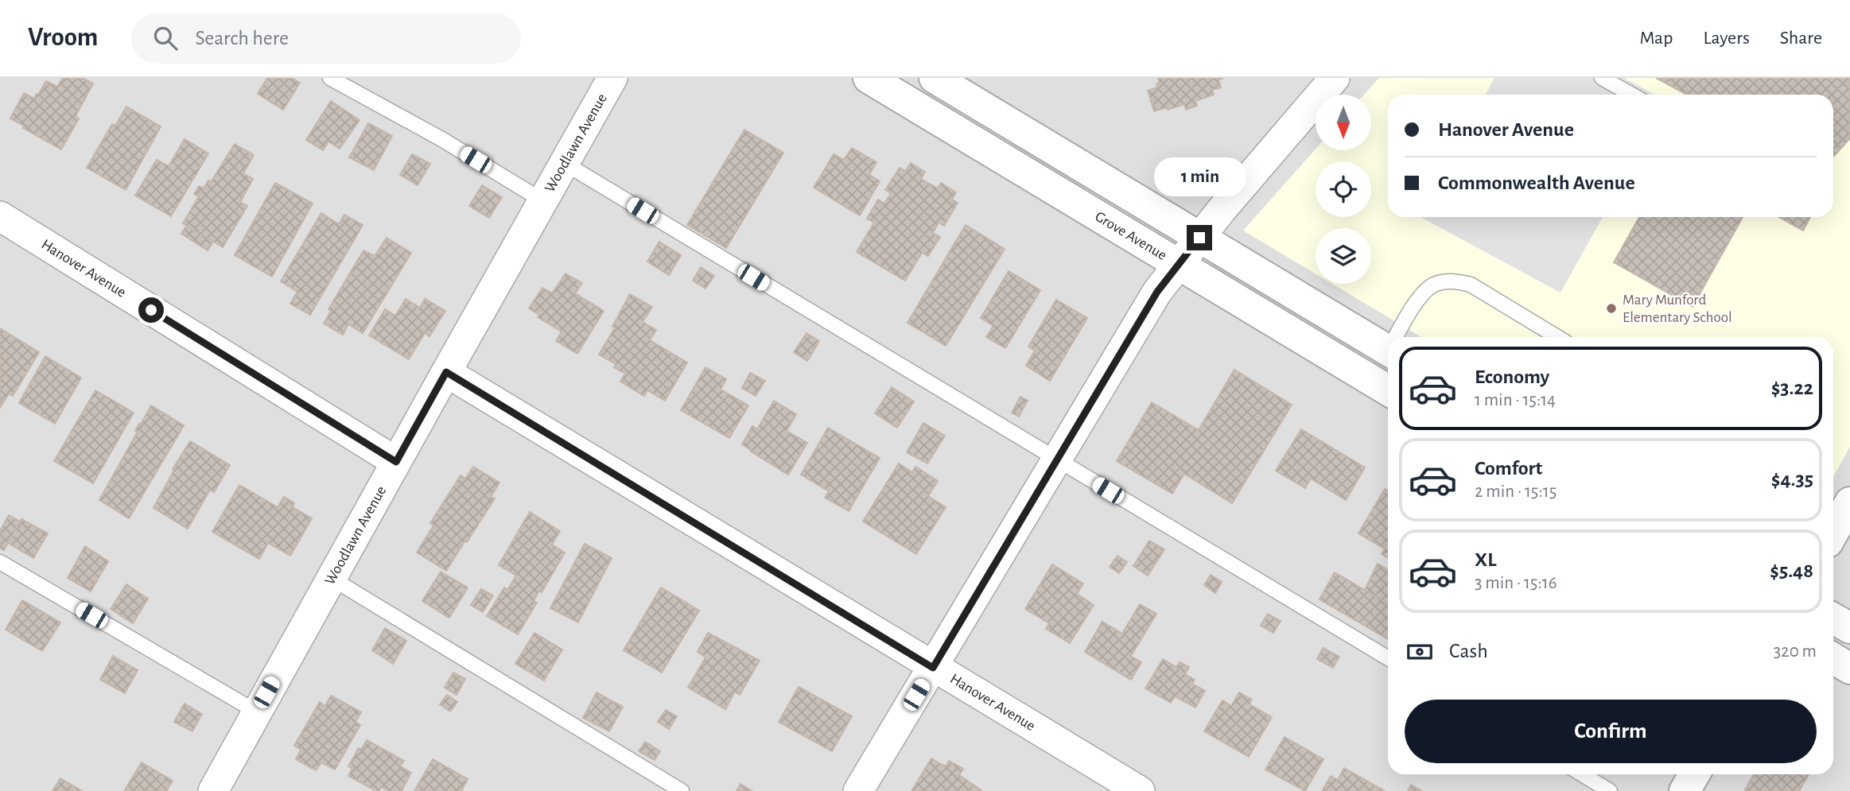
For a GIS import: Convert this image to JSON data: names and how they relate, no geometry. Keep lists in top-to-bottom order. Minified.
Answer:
{"streets":{"street":["Woodlawn Avenue","Grove Avenue","Hanover Avenue"]},"crossings":[["Woodlawn Avenue","Hanover Avenue"]],"places":["Mary Munford Elementary School"],"north":"bottom","page":{"header":"Vroom","search":"Search here","nav":["Map","Layers","Share"],"banner":["Hanover Avenue","Commonwealth Avenue"],"bubble":"1 min","list":[{"name":"Economy","note":"1 min · 15:14","value":"$3.22"},{"name":"Comfort","note":"2 min · 15:15","value":"$4.35"},{"name":"XL","note":"3 min · 15:16","value":"$5.48"}],"pay":["Cash","320 m"],"buttons":"Confirm"}}
